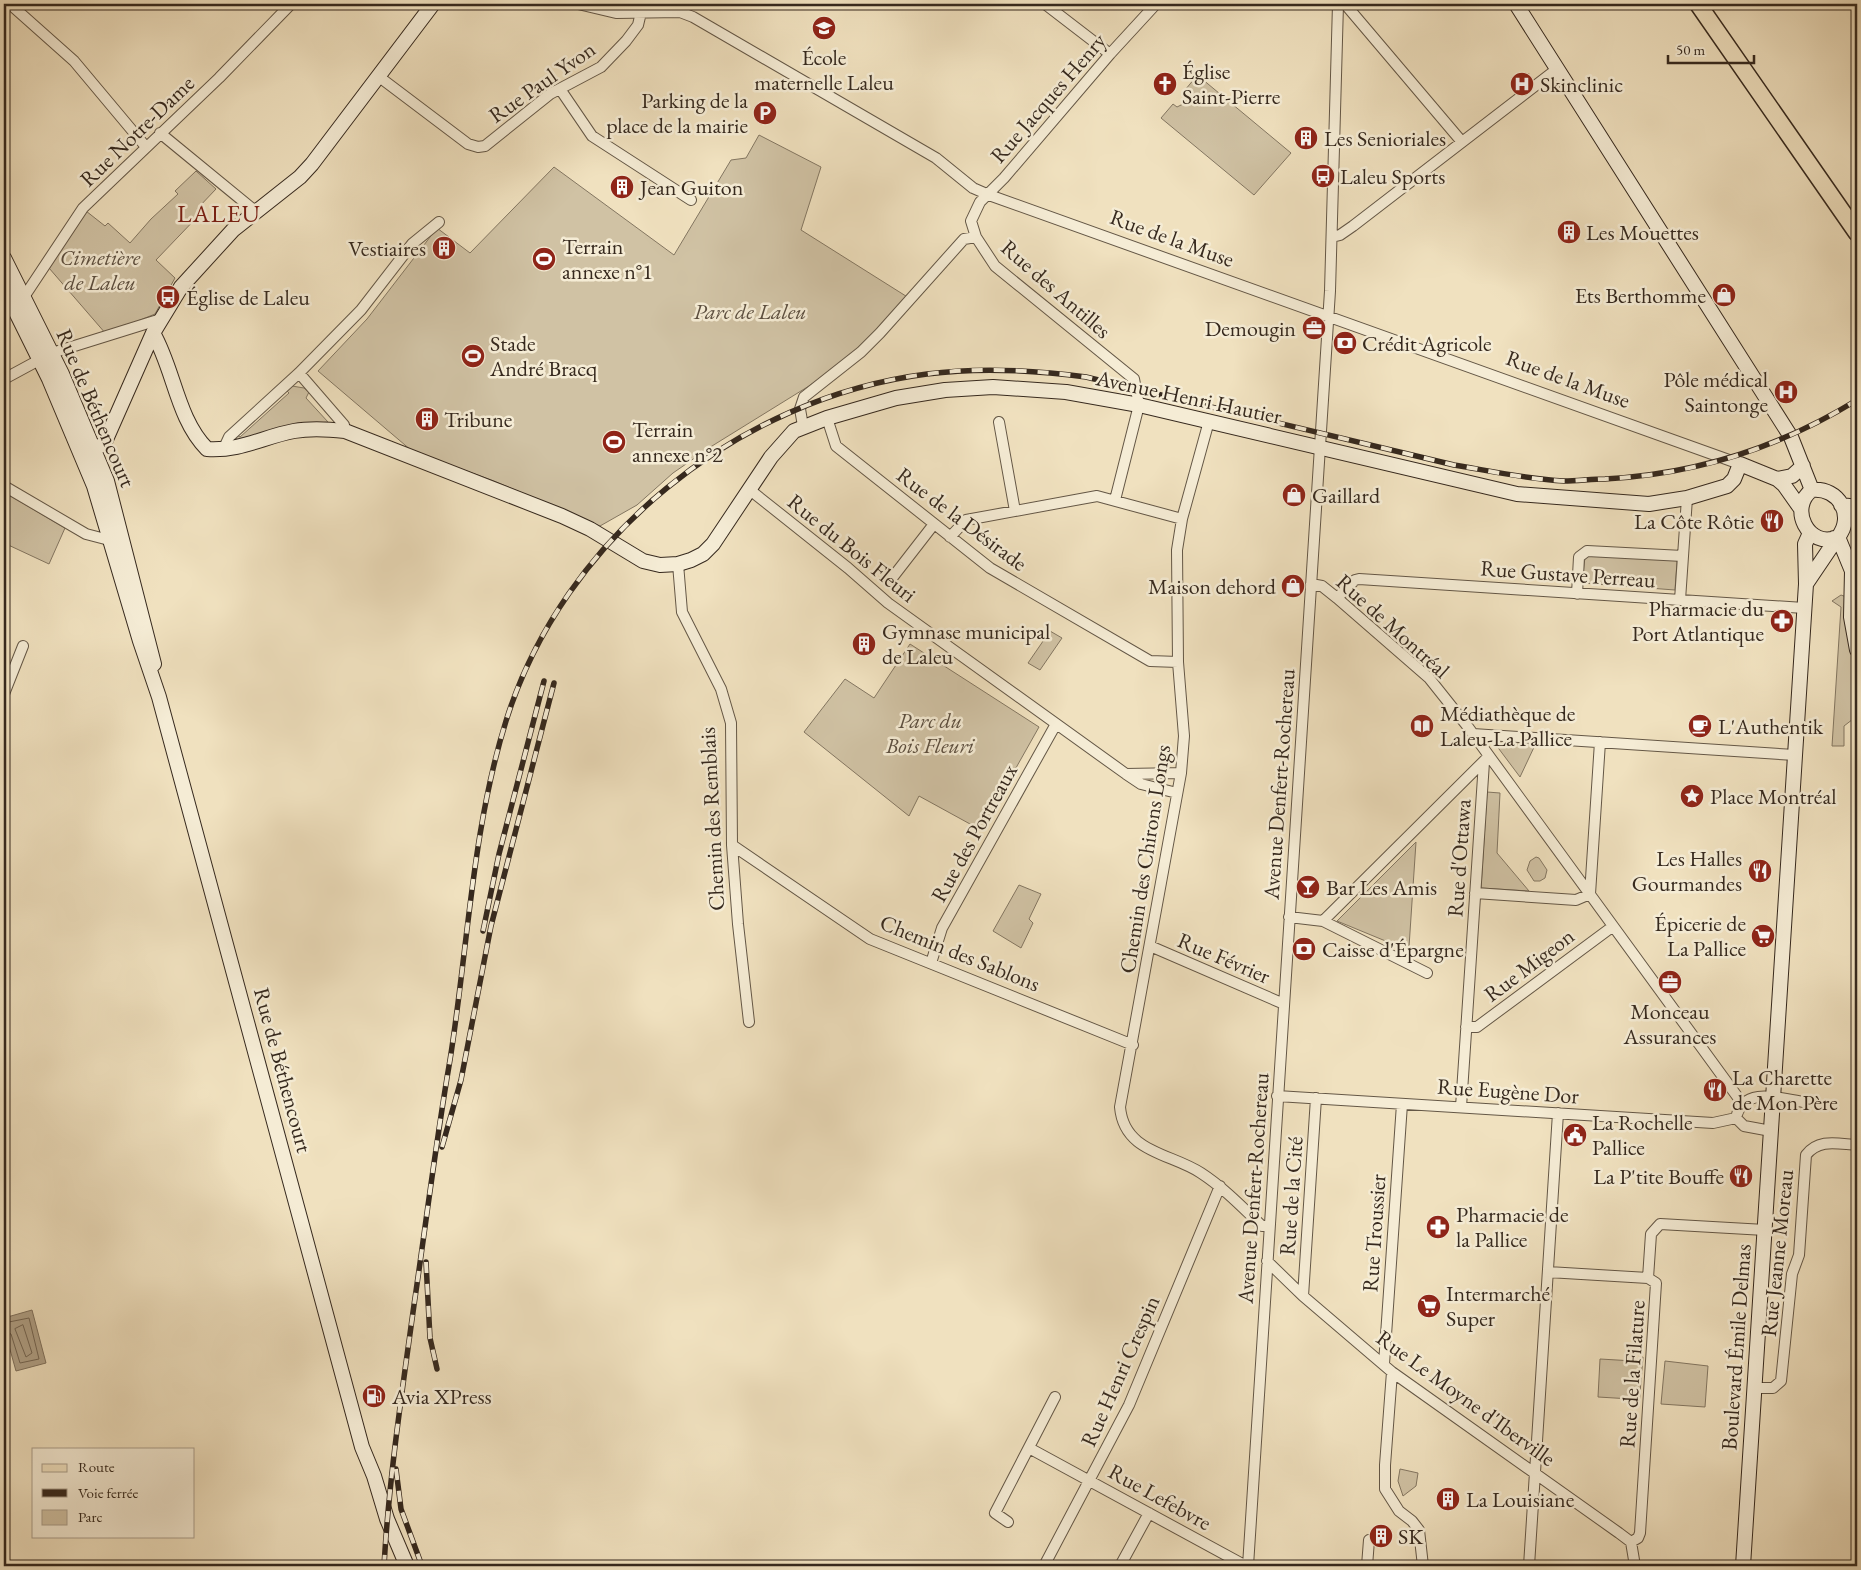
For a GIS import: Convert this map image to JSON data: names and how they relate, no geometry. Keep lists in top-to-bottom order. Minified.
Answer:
{"streets":{"street":["Rue Paul Yvon","Rue Jacques Henry","Rue Notre-Dame","Rue de la Muse","Rue des Antilles","Avenue Henri Hautier","Rue de Béthencourt","Rue de la Désirade","Rue du Bois Fleuri","Rue Gustave Perreau","Rue de Montréal","Avenue Denfert-Rochereau","Chemin des Remblais","Rue des Portreaux","Rue d'Ottawa","Chemin des Chirons Longs","Chemin des Sablons","Rue Février","Rue Migeon","Rue Eugène Dor","Rue de la Cité","Rue Troussier","Rue Jeanne Moreau","Boulevard Émile Delmas","Rue Henri Crespin","Rue de la Filature","Rue Le Moyne d'Iberville","Rue Lefebvre"]},"crossings":[["Rue Paul Yvon","Rue de la Muse"],["Rue Jacques Henry","Rue de la Muse"],["Rue Jacques Henry","Rue des Antilles"],["Rue Notre-Dame","Rue de Béthencourt"],["Rue de la Muse","Rue des Antilles"],["Rue de la Muse","Avenue Henri Hautier"],["Rue de la Muse","Avenue Denfert-Rochereau"],["Rue de la Muse","Boulevard Émile Delmas"],["Rue des Antilles","Avenue Henri Hautier"],["Avenue Henri Hautier","Rue de la Désirade"],["Avenue Henri Hautier","Rue du Bois Fleuri"],["Avenue Henri Hautier","Avenue Denfert-Rochereau"],["Avenue Henri Hautier","Chemin des Remblais"],["Avenue Henri Hautier","Chemin des Chirons Longs"],["Rue de la Désirade","Chemin des Chirons Longs"],["Rue du Bois Fleuri","Rue des Portreaux"],["Rue du Bois Fleuri","Chemin des Chirons Longs"],["Rue Gustave Perreau","Rue de Montréal"],["Rue Gustave Perreau","Boulevard Émile Delmas"],["Rue de Montréal","Avenue Denfert-Rochereau"],["Rue de Montréal","Rue d'Ottawa"],["Rue de Montréal","Rue Migeon"],["Avenue Denfert-Rochereau","Chemin des Chirons Longs"],["Avenue Denfert-Rochereau","Rue Février"],["Avenue Denfert-Rochereau","Rue Eugène Dor"],["Avenue Denfert-Rochereau","Rue Le Moyne d'Iberville"],["Avenue Denfert-Rochereau","Rue Lefebvre"],["Chemin des Remblais","Chemin des Sablons"],["Rue des Portreaux","Chemin des Sablons"],["Rue d'Ottawa","Rue Migeon"],["Rue d'Ottawa","Rue Eugène Dor"],["Chemin des Chirons Longs","Chemin des Sablons"],["Chemin des Chirons Longs","Rue Février"],["Chemin des Chirons Longs","Rue Henri Crespin"],["Rue Eugène Dor","Rue de la Cité"],["Rue Eugène Dor","Rue Troussier"],["Rue de la Cité","Rue Le Moyne d'Iberville"],["Rue Troussier","Rue Le Moyne d'Iberville"],["Rue Jeanne Moreau","Boulevard Émile Delmas"],["Rue Henri Crespin","Rue Lefebvre"],["Rue de la Filature","Rue Le Moyne d'Iberville"]],"districts":["LALEU"],"parks":["Cimetière de Laleu","Parc de Laleu","Parc du Bois Fleuri"],"places":{"school or university":["École maternelle Laleu"],"church":["Église Saint-Pierre"],"hospital":["Skinclinic","Pôle médical Saintonge"],"parking":["Parking de la place de la mairie"],"building":["Les Senioriales","Jean Guiton","Les Mouettes","Vestiaires","Tribune","Gymnase municipal de Laleu","La Louisiane","SK"],"bus stop":["Laleu Sports","Église de Laleu"],"sports":["Terrain annexe n°1","Stade André Bracq","Terrain annexe n°2"],"shop":["Ets Berthomme","Gaillard","Maison dehord"],"office":["Demougin","Monceau Assurances"],"bank":["Crédit Agricole","Caisse d'Épargne"],"restaurant":["La Côte Rôtie","Les Halles Gourmandes","La Charette de Mon Père","La P'tite Bouffe"],"pharmacy":["Pharmacie du Port Atlantique","Pharmacie de la Pallice"],"library":["Médiathèque de Laleu-La Pallice"],"cafe":["L'Authentik"],"place":["Place Montréal"],"bar":["Bar Les Amis"],"supermarket":["Épicerie de La Pallice","Intermarché Super"],"public building":["La Rochelle Pallice"],"fuel station":["Avia XPress"]},"legend":["Route","Voie ferrée","Parc"],"scale_bar":"50 m"}
